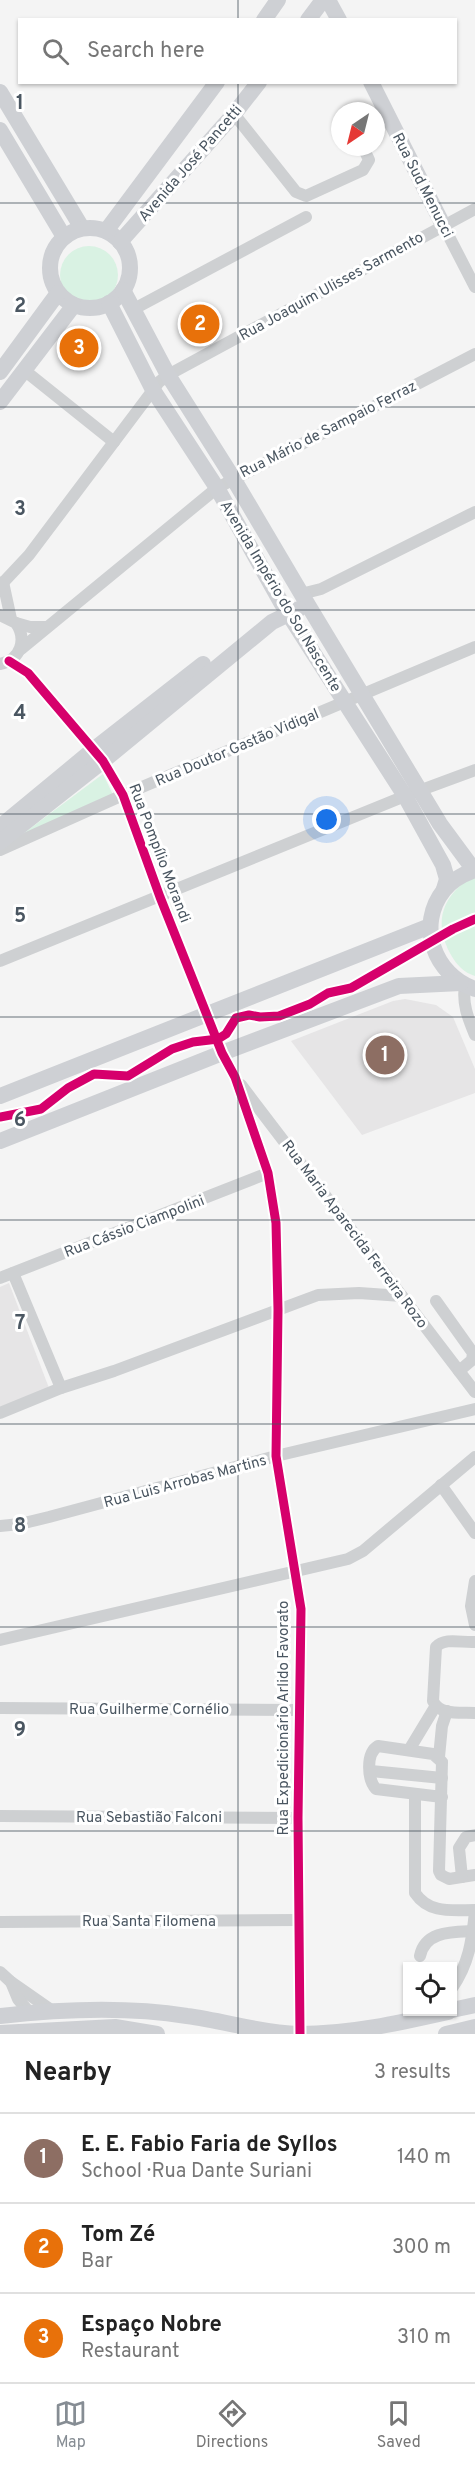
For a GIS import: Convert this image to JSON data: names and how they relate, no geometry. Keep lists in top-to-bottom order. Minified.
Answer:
{"streets":{"street":["Avenida José Pancetti","Rua Sud Menucci","Rua Joaquim Ulisses Sarmento","Rua Mário de Sampaio Ferraz","Avenida Império do Sol Nascente","Rua Doutor Gastão Vidigal","Rua Pompílio Morandi","Rua Cássio Ciampolini","Rua Maria Aparecida Ferreira Rozo","Rua Luis Arrobas Martins","Rua Guilherme Cornélio","Rua Expedicionário Arlido Favorato","Rua Sebastião Falconi","Rua Santa Filomena"]},"crossings":[["Avenida José Pancetti","Avenida Império do Sol Nascente"],["Rua Sud Menucci","Rua Joaquim Ulisses Sarmento"],["Rua Joaquim Ulisses Sarmento","Rua Mário de Sampaio Ferraz"],["Rua Joaquim Ulisses Sarmento","Avenida Império do Sol Nascente"],["Rua Joaquim Ulisses Sarmento","Rua Pompílio Morandi"],["Rua Mário de Sampaio Ferraz","Avenida Império do Sol Nascente"],["Rua Mário de Sampaio Ferraz","Rua Pompílio Morandi"],["Avenida Império do Sol Nascente","Rua Doutor Gastão Vidigal"],["Rua Doutor Gastão Vidigal","Rua Pompílio Morandi"],["Rua Pompílio Morandi","Rua Expedicionário Arlido Favorato"],["Rua Cássio Ciampolini","Rua Expedicionário Arlido Favorato"],["Rua Maria Aparecida Ferreira Rozo","Rua Expedicionário Arlido Favorato"],["Rua Luis Arrobas Martins","Rua Expedicionário Arlido Favorato"],["Rua Guilherme Cornélio","Rua Expedicionário Arlido Favorato"],["Rua Expedicionário Arlido Favorato","Rua Sebastião Falconi"],["Rua Expedicionário Arlido Favorato","Rua Santa Filomena"]],"north":"bottom left","page":{"search":"Search here","pins":["2","3","1"],"heading":["Nearby","3 results"],"list":[{"mark":"1","name":"E. E. Fabio Faria de Syllos","note":"School · Rua Dante Suriani","value":"140 m"},{"mark":"2","name":"Tom Zé","note":"Bar","value":"300 m"},{"mark":"3","name":"Espaço Nobre","note":"Restaurant","value":"310 m"}],"nav":["Map","Directions","Saved"]},"grid":{"rows":["1","2","3","4","5","6","7","8","9"]}}
